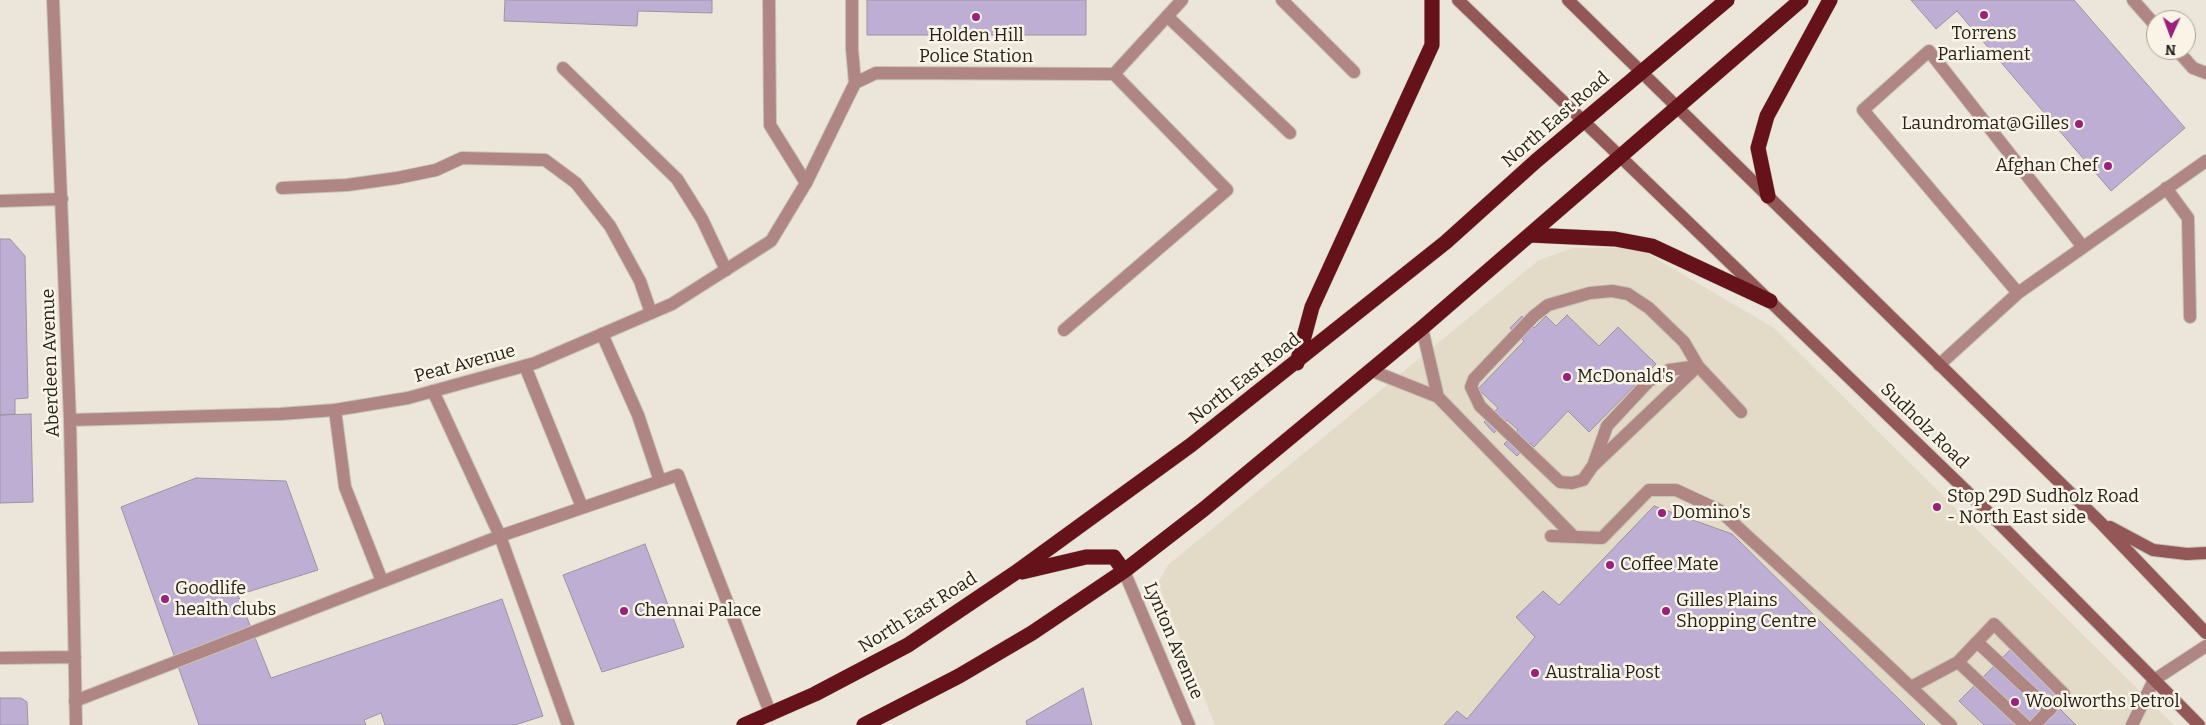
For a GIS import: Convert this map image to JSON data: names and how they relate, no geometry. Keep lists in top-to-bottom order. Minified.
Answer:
{"streets":{"highway":["North East Road"],"main road":["Sudholz Road"],"street":["Aberdeen Avenue","Peat Avenue","Lynton Avenue"]},"crossings":[["North East Road","Sudholz Road"],["Aberdeen Avenue","Peat Avenue"]],"places":["Torrens Parliament","Holden Hill Police Station","Laundromat@Gilles","Afghan Chef","McDonald's","Stop 29D Sudholz Road - North East side","Domino's","Coffee Mate","Goodlife health clubs","Chennai Palace","Gilles Plains Shopping Centre","Australia Post","Woolworths Petrol"],"north":"bottom"}
